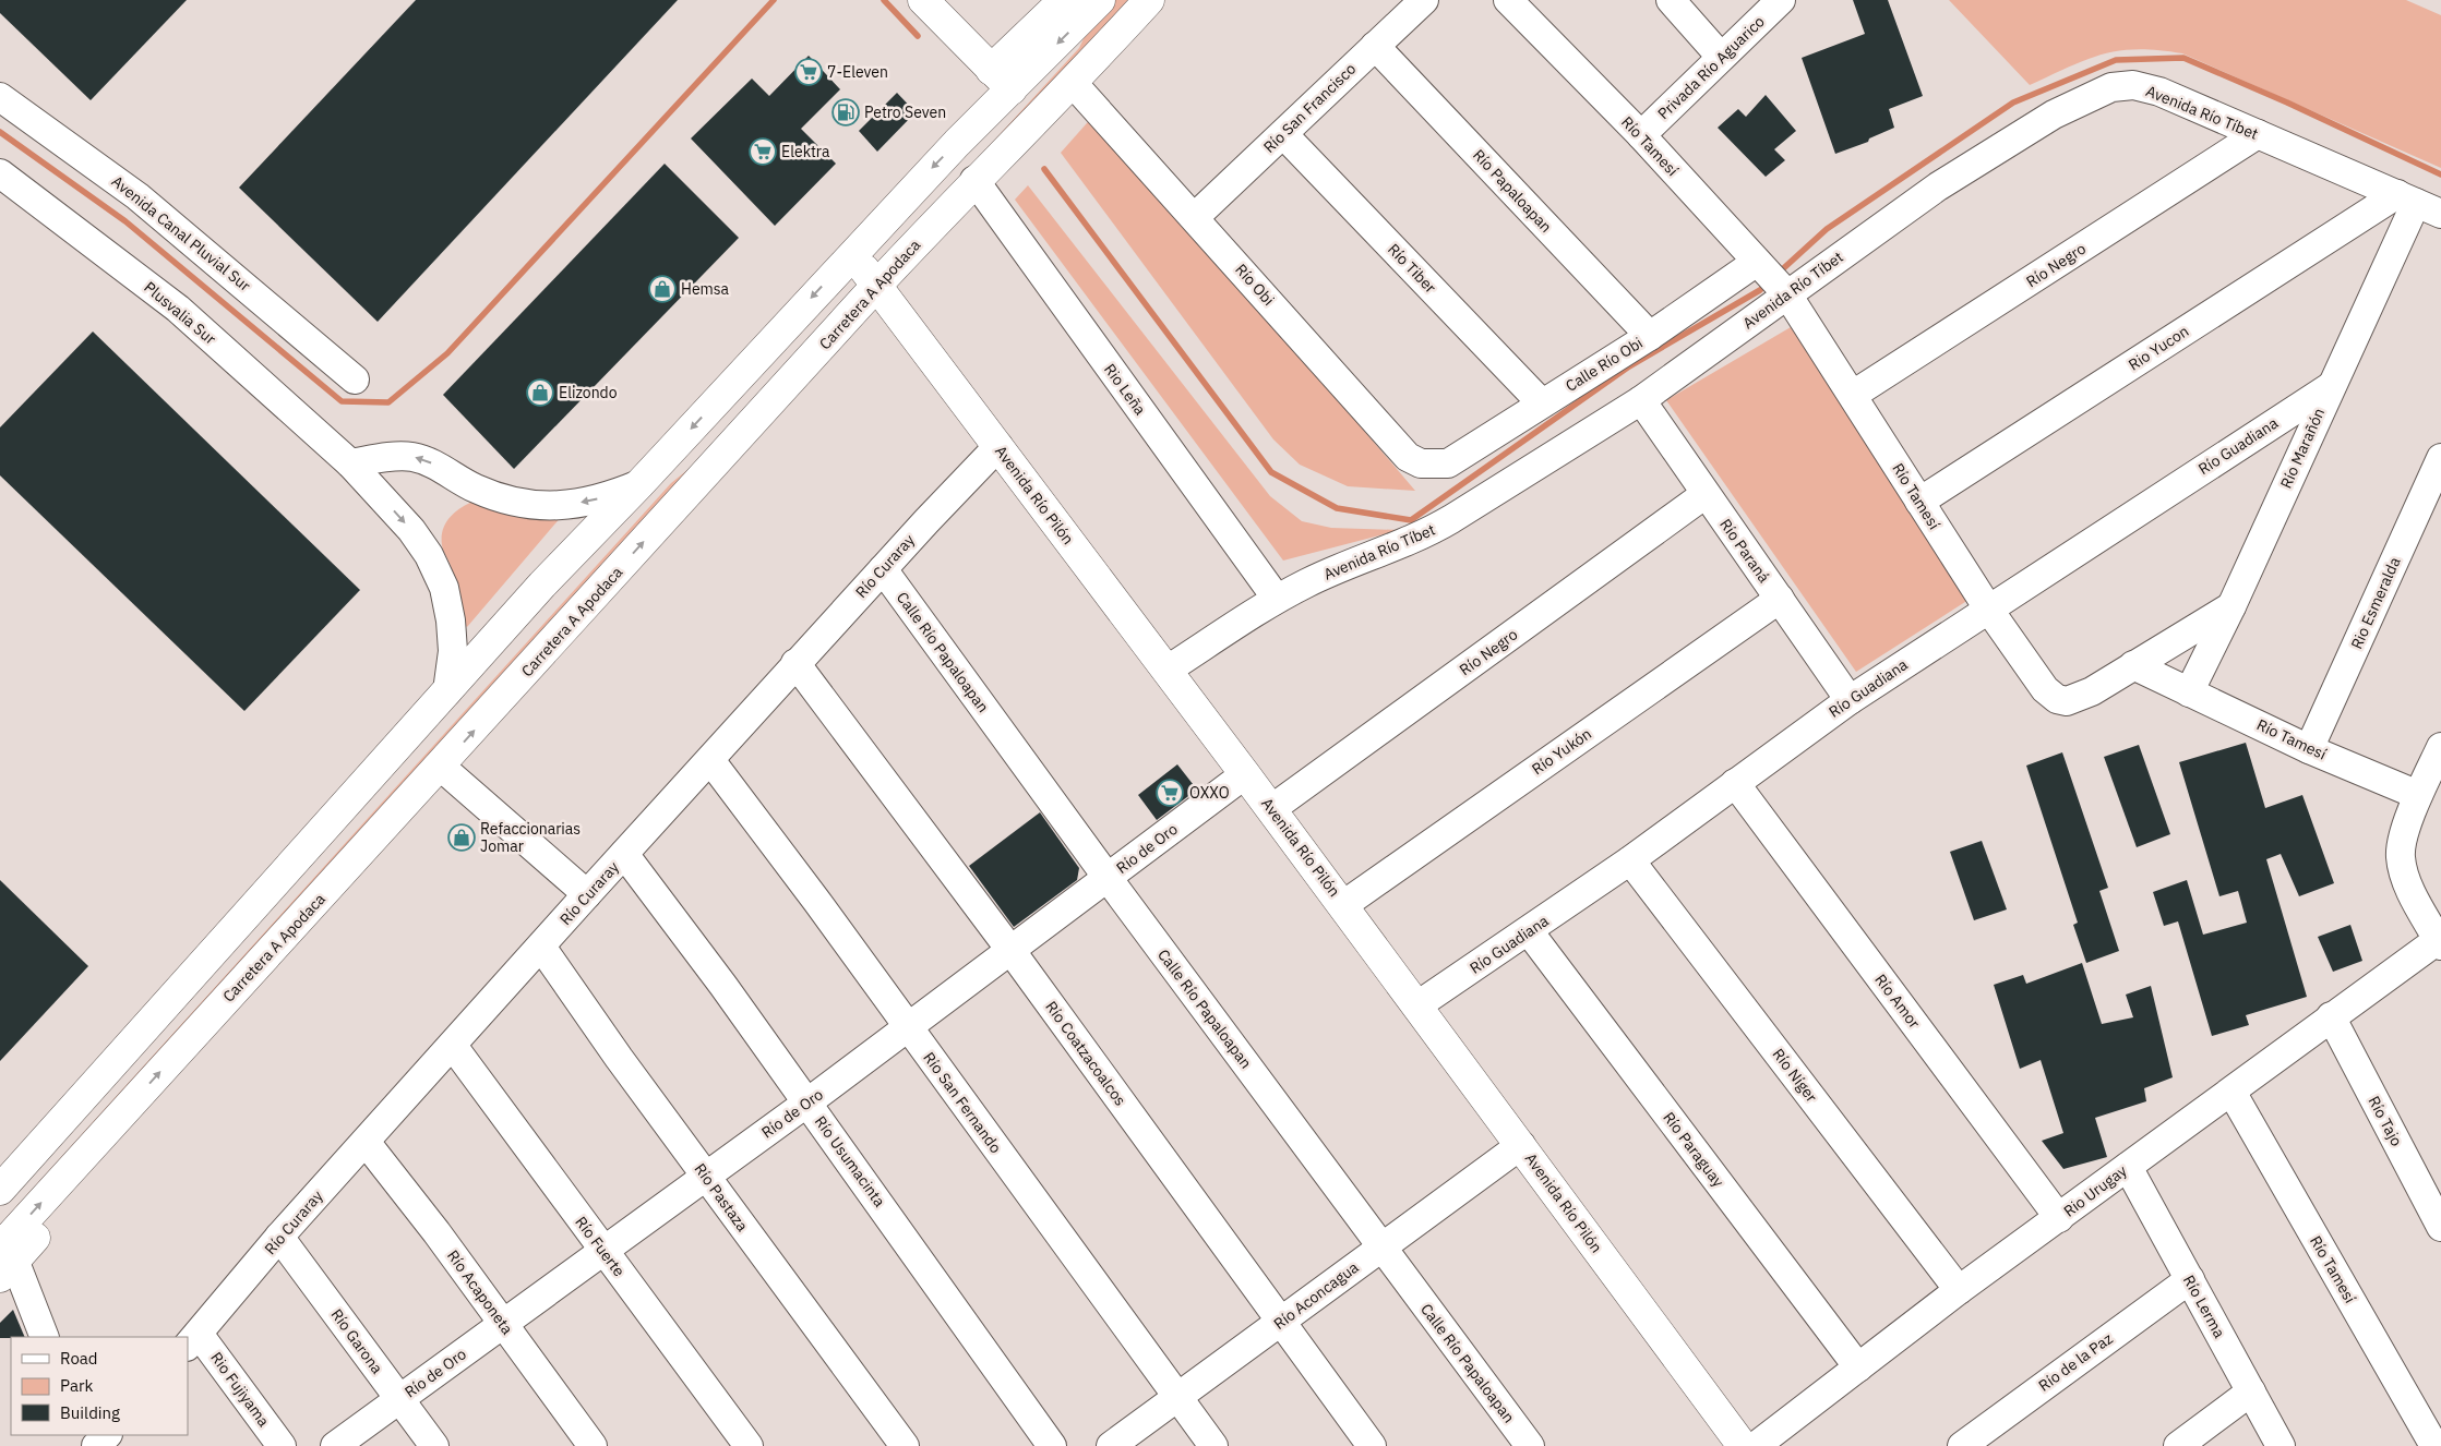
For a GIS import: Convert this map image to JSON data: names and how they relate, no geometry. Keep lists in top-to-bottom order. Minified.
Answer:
{"streets":{"main road":["Carretera A Apodaca","Avenida Río Pilón"],"street":["Privada Río Aguarico","Río San Francisco","Avenida Río Tíbet","Río Tamesí","Río Papaloapan","Avenida Canal Pluvial Sur","Río Negro","Río Tiber","Río Obi","Plusvalia Sur","Rio Yucon","Calle Río Obi","Rio Leña","Río Guadiana","Río Marañón","Río Paraná","Río Curaray","Rio Esmeralda","Calle Río Papaloapan","Río Yukón","Río de Oro","Río Amor","Río Coatzacoalcos","Río Níger","Río San Fernando","Río Tajo","Río Paraguay","Río Usumacinta","Rio Urugay","Río Pastaza","Río Fuerte","Río Acaponeta","Río Aconcagua","Río Lerma","Río Garona","Río de la Paz","Rio Fujiyama"]},"crossings":[["Privada Río Aguarico","Río Tamesí"],["Río San Francisco","Río Papaloapan"],["Río San Francisco","Río Tiber"],["Río San Francisco","Río Obi"],["Avenida Río Tíbet","Río Tamesí"],["Avenida Río Tíbet","Río Negro"],["Avenida Río Tíbet","Rio Yucon"],["Avenida Río Tíbet","Calle Río Obi"],["Avenida Río Tíbet","Rio Leña"],["Avenida Río Tíbet","Río Marañón"],["Avenida Río Tíbet","Avenida Río Pilón"],["Avenida Río Tíbet","Río Paraná"],["Río Tamesí","Río Negro"],["Río Tamesí","Rio Yucon"],["Río Tamesí","Calle Río Obi"],["Río Tamesí","Río Guadiana"],["Río Tamesí","Río Marañón"],["Río Tamesí","Rio Esmeralda"],["Río Tamesí","Rio Urugay"],["Río Papaloapan","Calle Río Obi"],["Río Negro","Avenida Río Pilón"],["Río Negro","Río Paraná"],["Río Tiber","Calle Río Obi"],["Río Obi","Carretera A Apodaca"],["Río Obi","Calle Río Obi"],["Carretera A Apodaca","Rio Leña"],["Carretera A Apodaca","Avenida Río Pilón"],["Rio Yucon","Río Marañón"],["Río Guadiana","Río Marañón"],["Río Guadiana","Avenida Río Pilón"],["Río Guadiana","Río Paraná"],["Río Guadiana","Río Amor"],["Río Guadiana","Río Níger"],["Río Guadiana","Río Paraguay"],["Avenida Río Pilón","Río Curaray"],["Avenida Río Pilón","Río Yukón"],["Avenida Río Pilón","Río de Oro"],["Avenida Río Pilón","Río Aconcagua"],["Río Paraná","Río Yukón"],["Río Curaray","Calle Río Papaloapan"],["Río Curaray","Río Coatzacoalcos"],["Río Curaray","Río San Fernando"],["Río Curaray","Río Usumacinta"],["Río Curaray","Río Pastaza"],["Río Curaray","Río Fuerte"],["Río Curaray","Río Acaponeta"],["Río Curaray","Río Garona"],["Río Curaray","Rio Fujiyama"],["Calle Río Papaloapan","Río de Oro"],["Calle Río Papaloapan","Río Aconcagua"],["Río de Oro","Río Coatzacoalcos"],["Río de Oro","Río San Fernando"],["Río de Oro","Río Usumacinta"],["Río de Oro","Río Pastaza"],["Río de Oro","Río Fuerte"],["Río de Oro","Río Acaponeta"],["Río de Oro","Río Garona"],["Río Amor","Rio Urugay"],["Río Coatzacoalcos","Río Aconcagua"],["Río Níger","Rio Urugay"],["Río San Fernando","Río Aconcagua"],["Río Tajo","Rio Urugay"],["Río Paraguay","Rio Urugay"],["Rio Urugay","Río Lerma"],["Río Lerma","Río de la Paz"]],"places":{"supermarket":["7-Eleven","Elektra","OXXO"],"fuel station":["Petro Seven"],"shop":["Hemsa","Elizondo","Refaccionarias Jomar"]},"legend":["Road","Park","Building"]}
